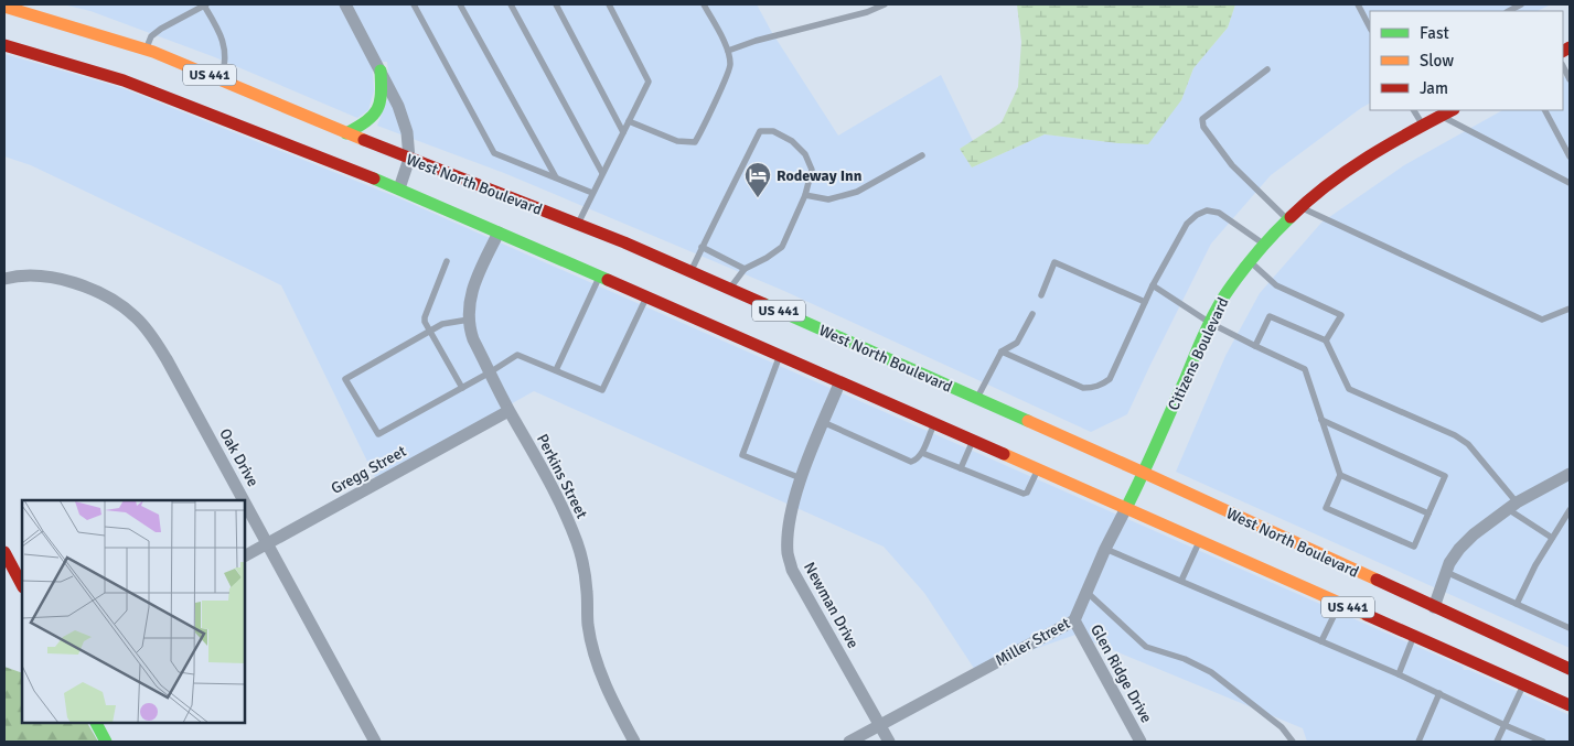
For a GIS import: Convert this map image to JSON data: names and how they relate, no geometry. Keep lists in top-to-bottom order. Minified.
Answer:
{"streets":{"main road":["US 441","West North Boulevard","Citizens Boulevard","Miller Street"],"street":["Oak Drive","Gregg Street","Perkins Street","Newman Drive","Glen Ridge Drive"]},"crossings":[["West North Boulevard","Citizens Boulevard"],["West North Boulevard","Perkins Street"],["West North Boulevard","Newman Drive"],["West North Boulevard","Miller Street"],["Citizens Boulevard","Miller Street"],["Oak Drive","Gregg Street"],["Gregg Street","Perkins Street"],["Newman Drive","Miller Street"],["Miller Street","Glen Ridge Drive"]],"places":{"hotel":["Rodeway Inn"]},"legend":["Fast","Slow","Jam"]}
